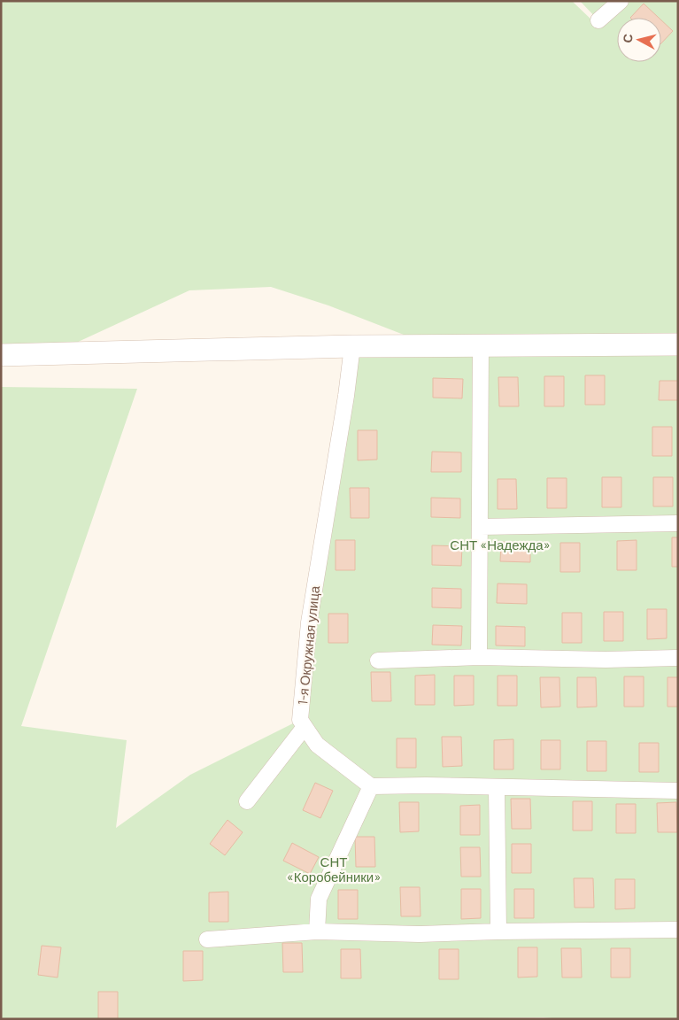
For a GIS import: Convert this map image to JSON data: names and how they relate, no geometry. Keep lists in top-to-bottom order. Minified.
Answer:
{"streets":{"street":["1-я Окружная улица"]},"parks":["СНТ «Надежда»","СНТ «Коробейники»"],"north":"left"}
